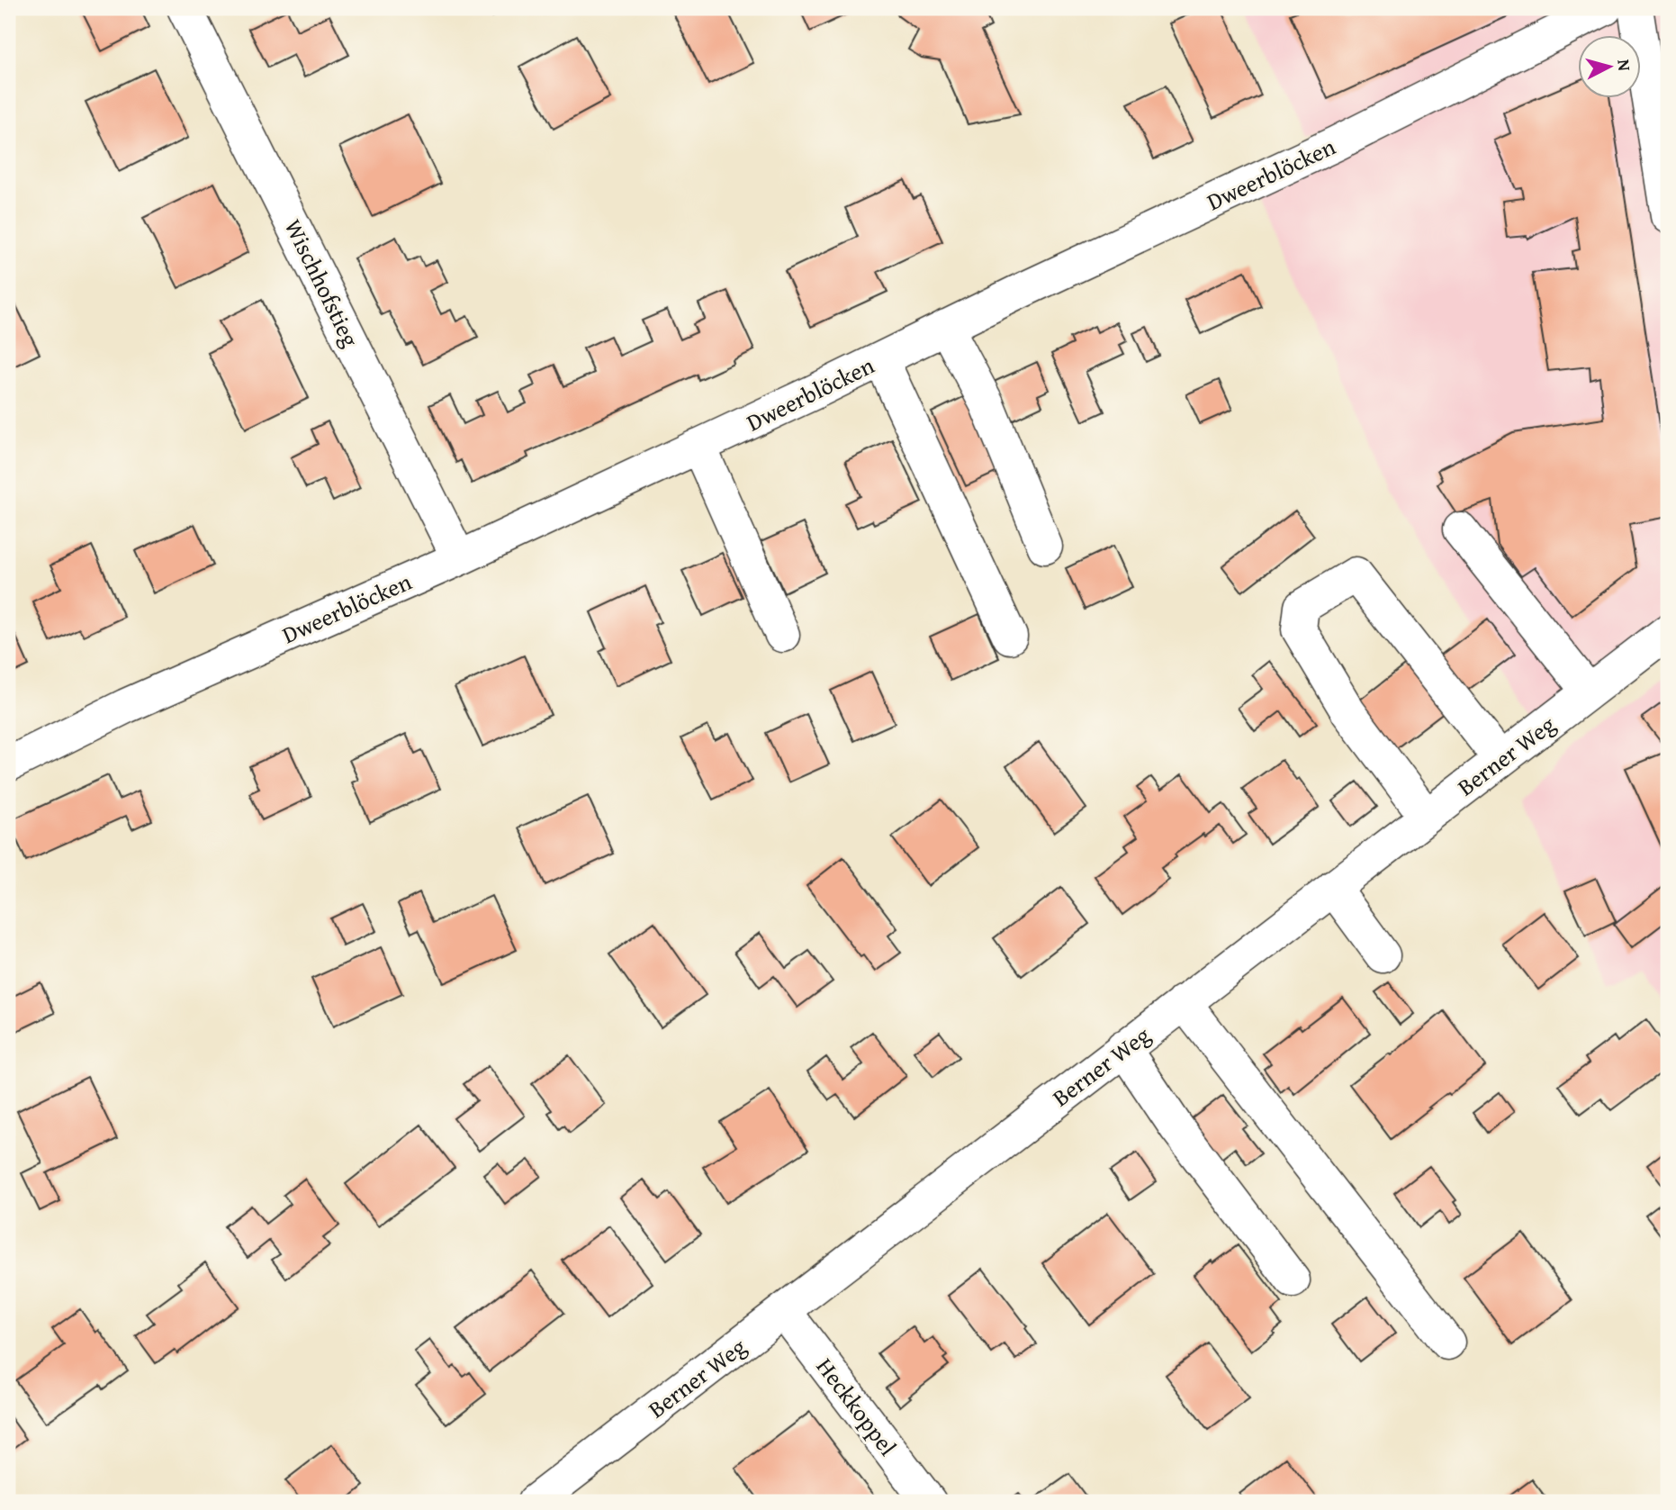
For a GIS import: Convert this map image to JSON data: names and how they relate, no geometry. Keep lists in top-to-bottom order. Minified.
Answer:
{"streets":{"street":["Dweerblöcken","Wischhofstieg","Berner Weg","Heckkoppel"]},"crossings":[["Dweerblöcken","Wischhofstieg"],["Berner Weg","Heckkoppel"]],"north":"right"}
